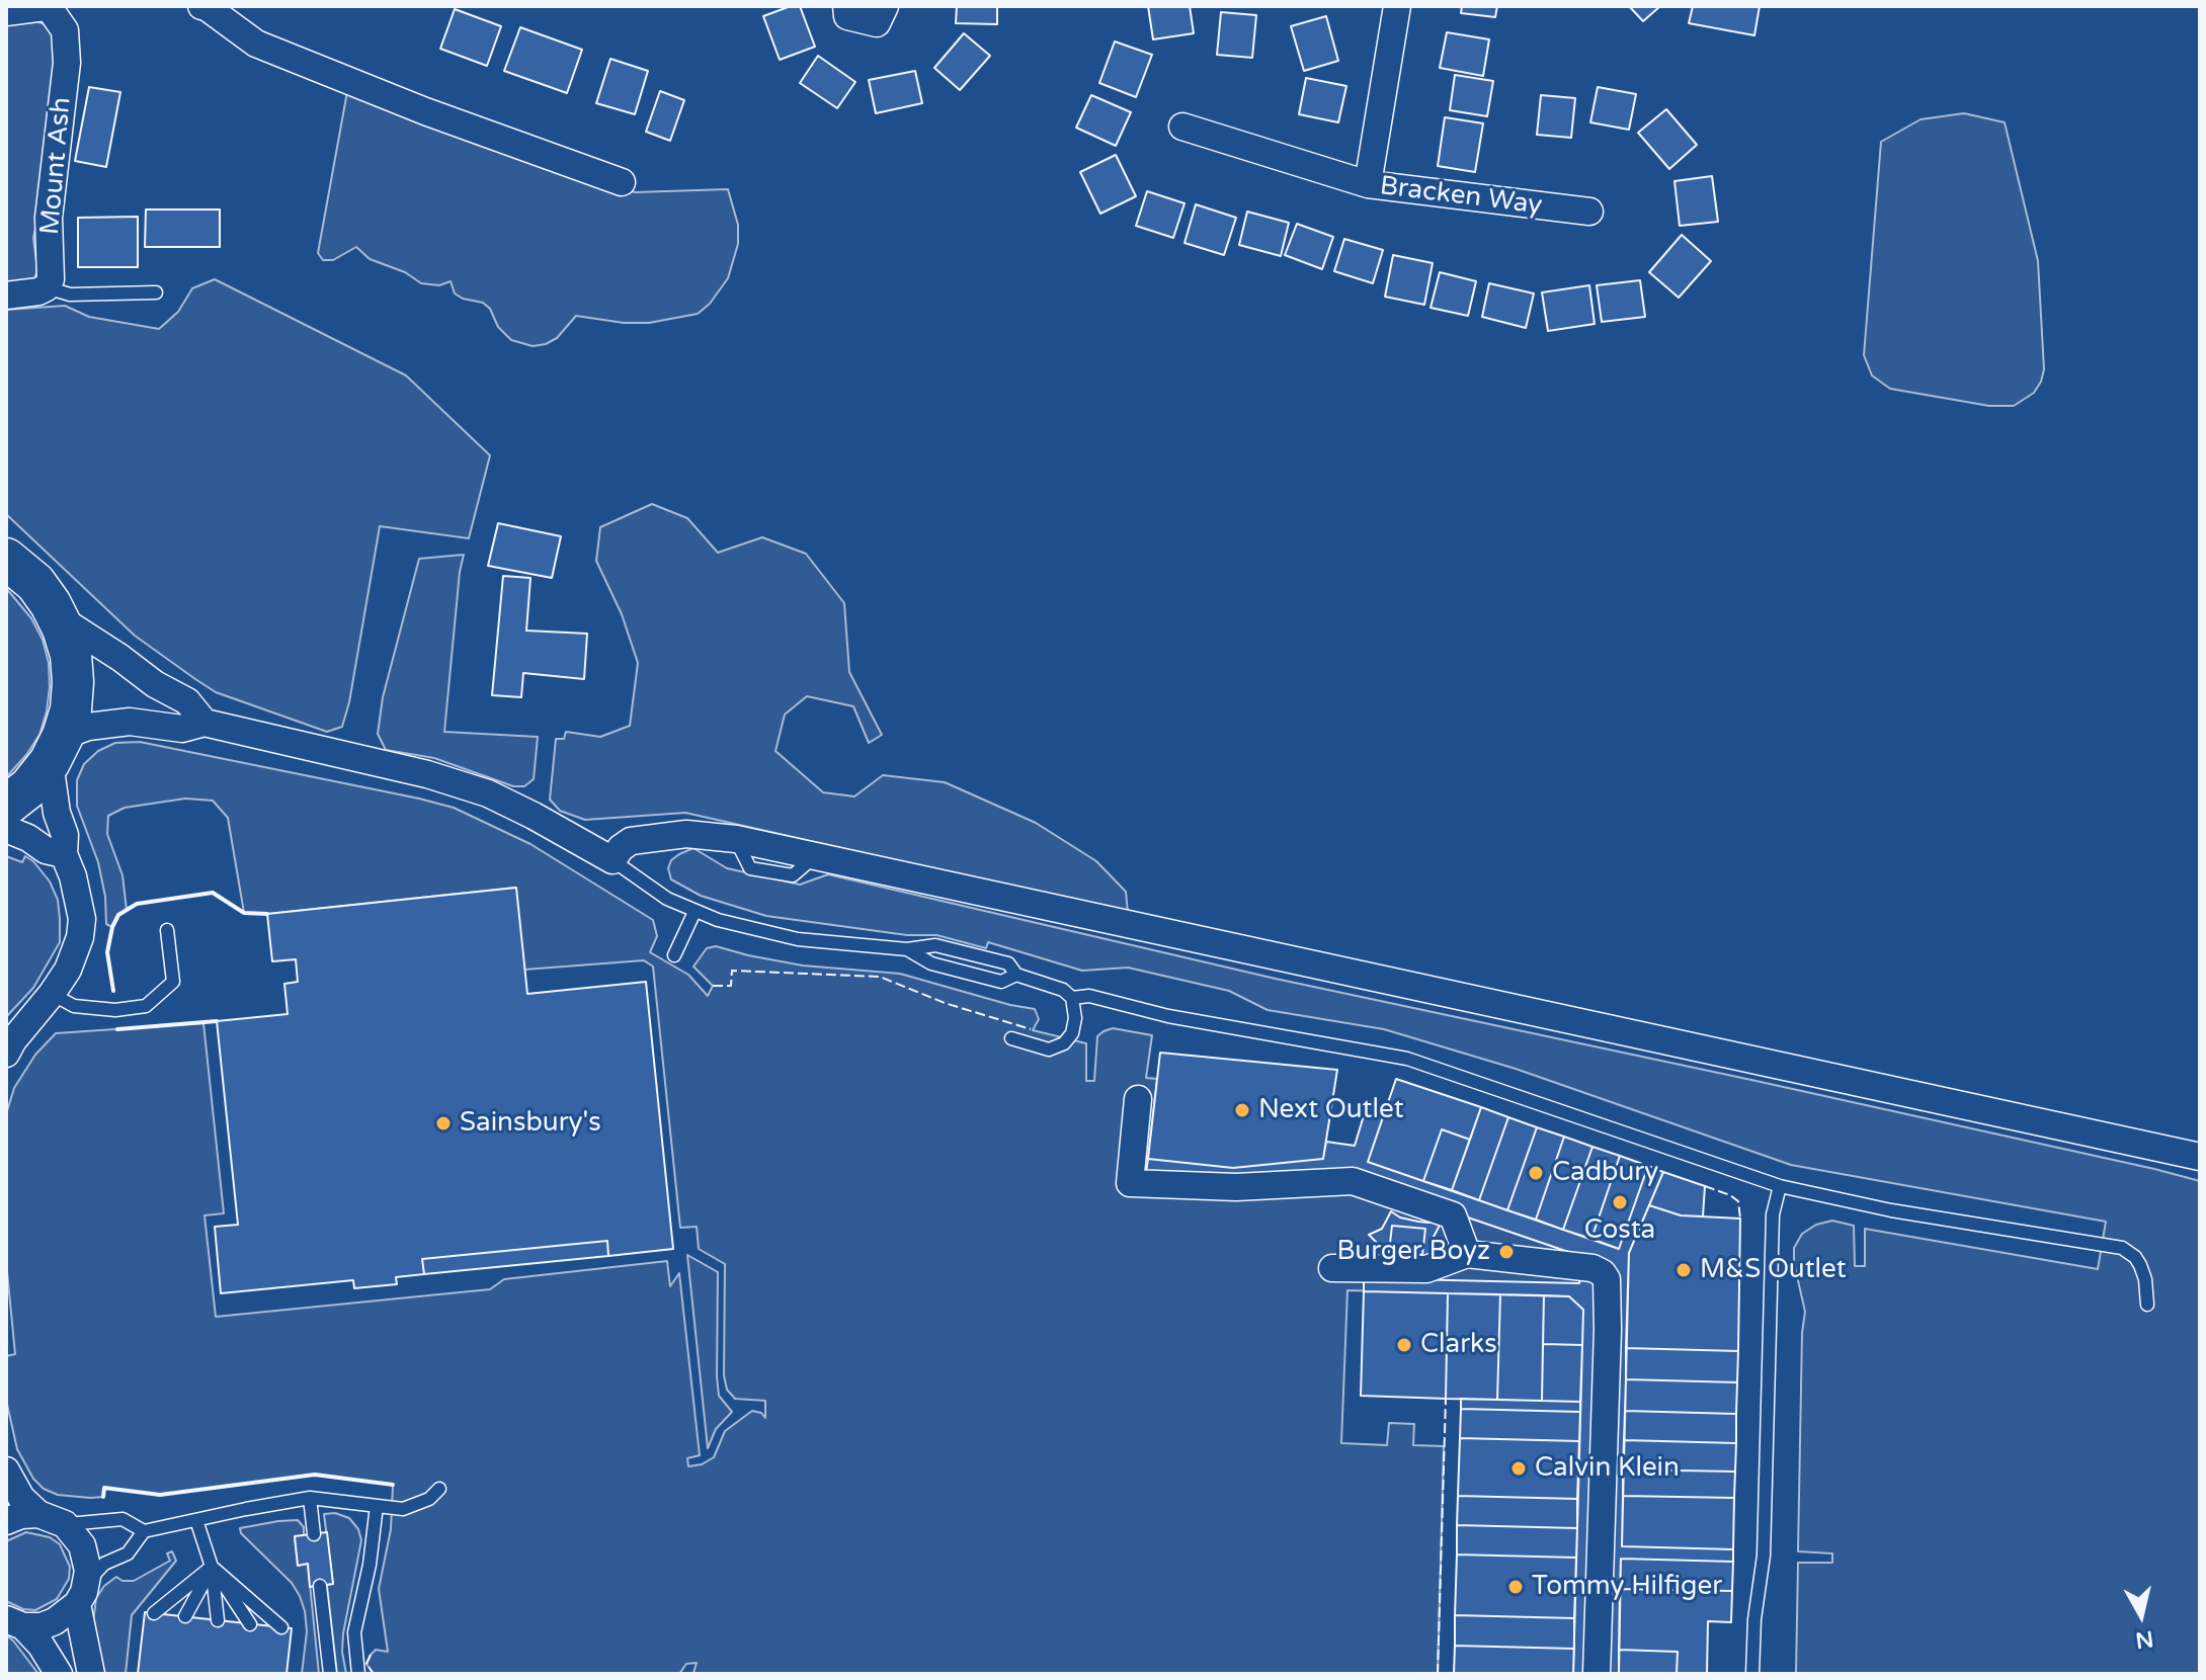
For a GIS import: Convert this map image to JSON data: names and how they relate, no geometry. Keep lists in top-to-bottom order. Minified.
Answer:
{"streets":{"street":["Mount Ash","Bracken Way"]},"places":["Next Outlet","Sainsbury's","Cadbury","Costa","Burger Boyz","M&S Outlet","Clarks","Calvin Klein","Tommy Hilfiger"],"north":"bottom"}
